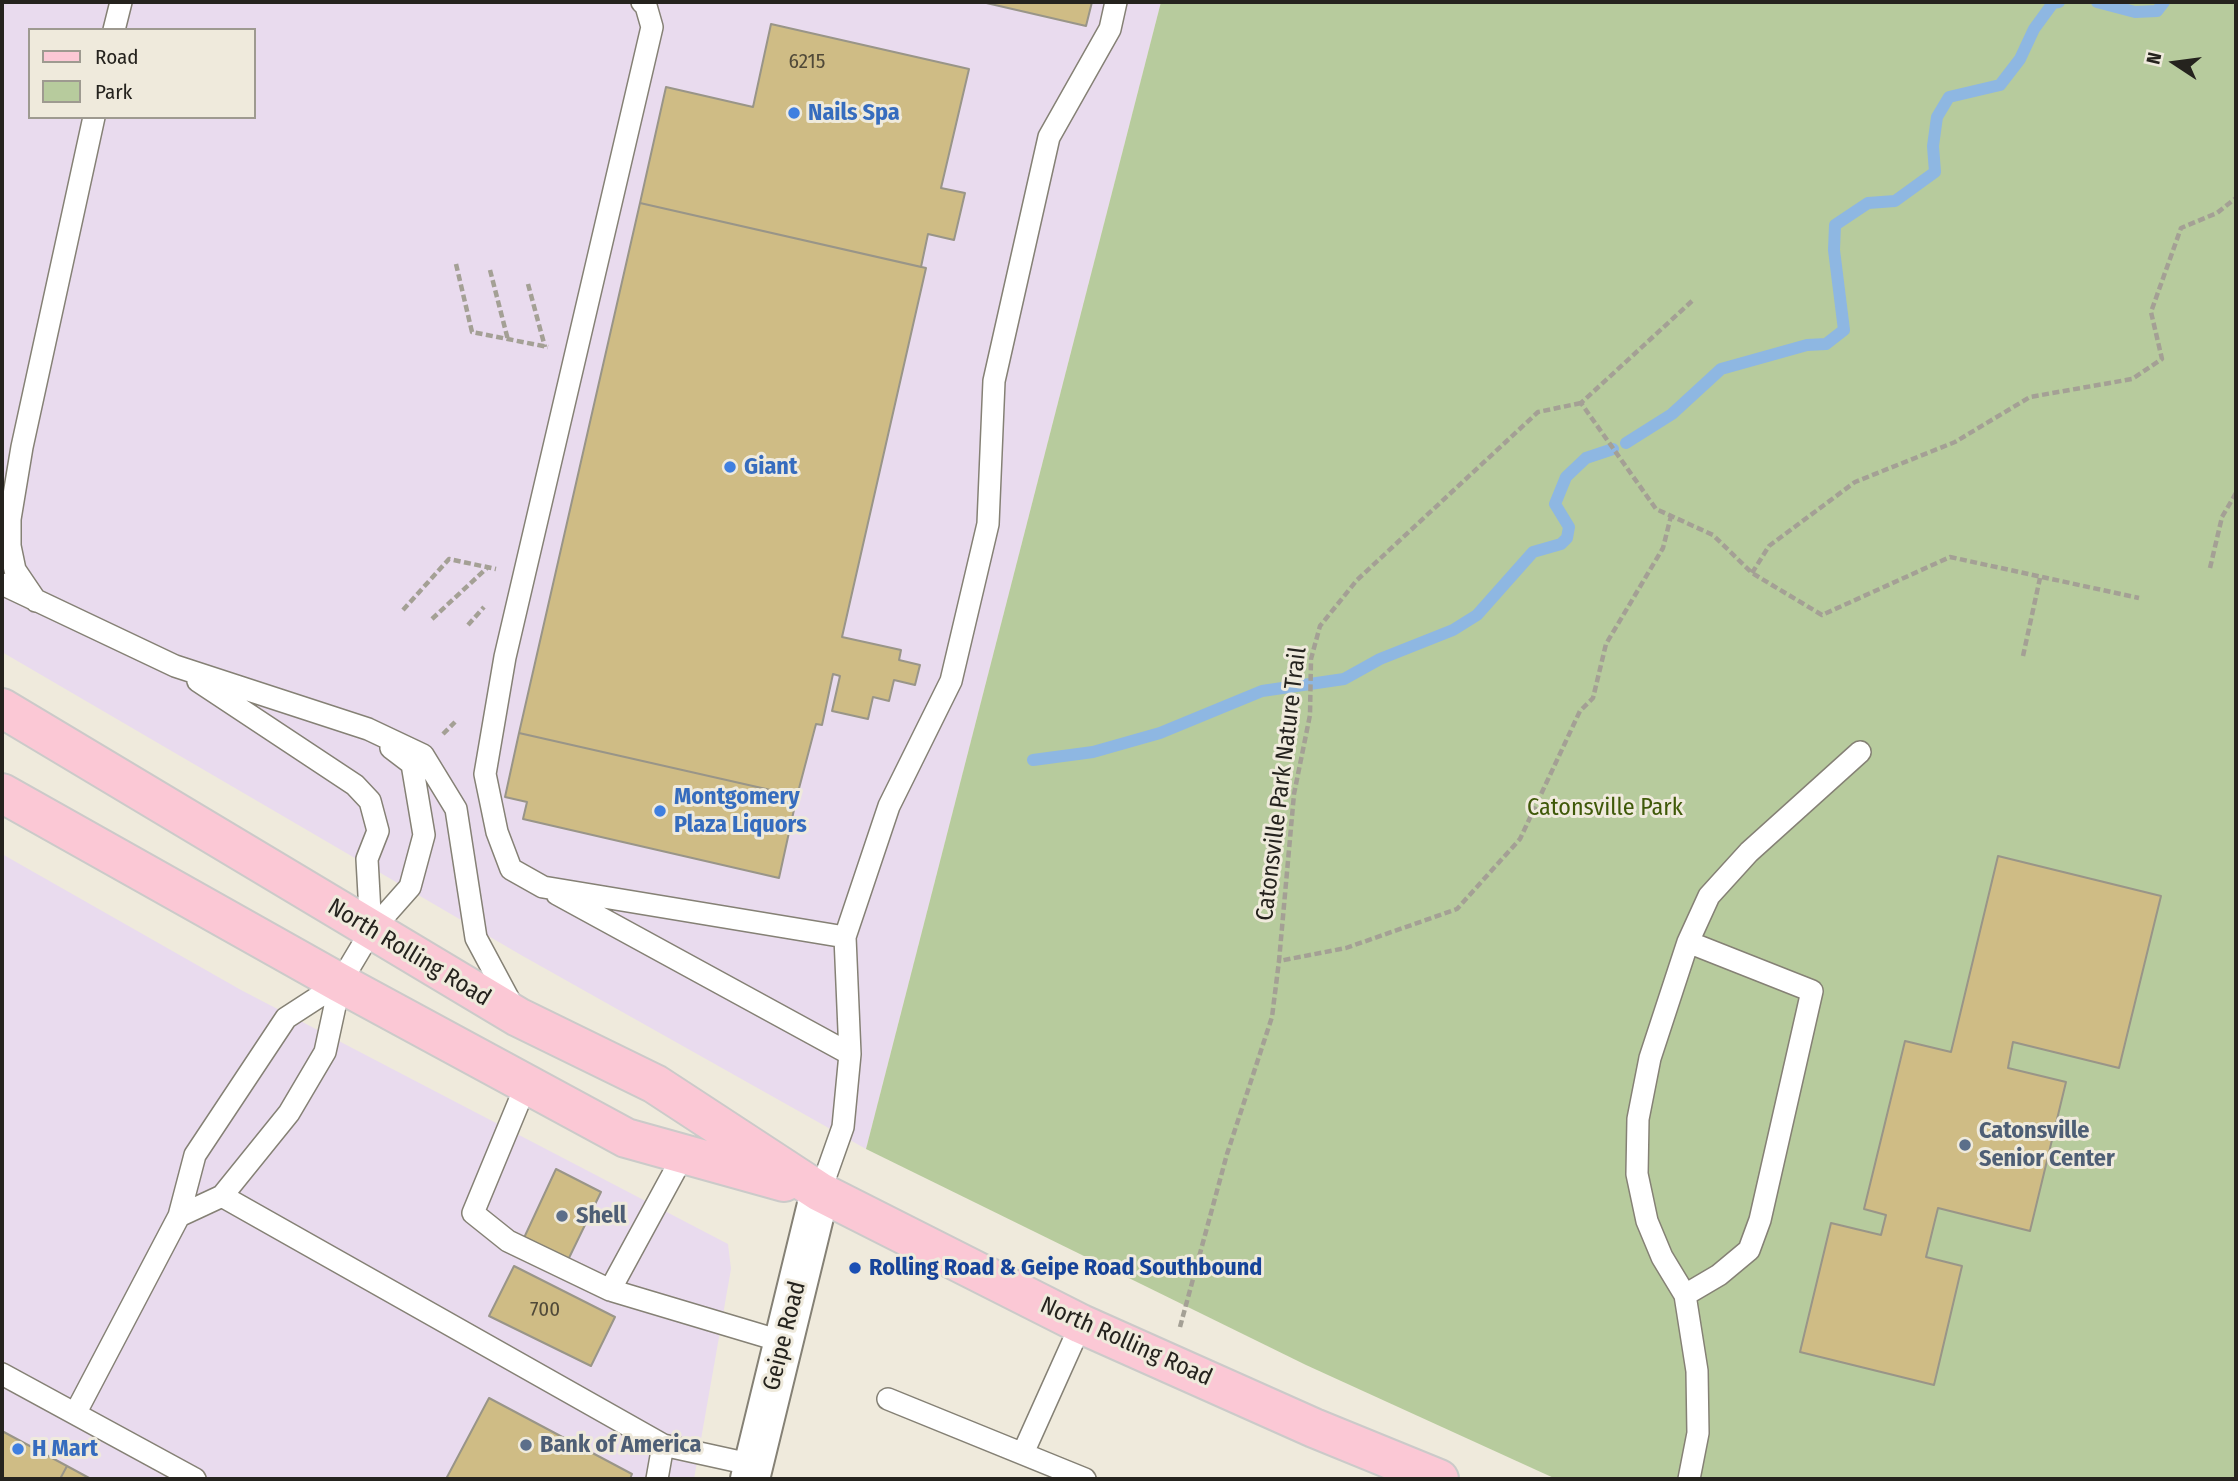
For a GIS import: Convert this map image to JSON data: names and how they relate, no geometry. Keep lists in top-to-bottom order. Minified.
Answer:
{"streets":{"main road":["North Rolling Road"],"street":["Geipe Road"],"path":["Catonsville Park Nature Trail"]},"crossings":[["Catonsville Park Nature Trail","North Rolling Road"],["North Rolling Road","Geipe Road"]],"parks":["Catonsville Park"],"places":["Nails Spa","Giant","Montgomery Plaza Liquors","Catonsville Senior Center","Shell","Rolling Road & Geipe Road Southbound","Bank of America","H Mart"],"house_numbers":["6215","700"],"legend":["Road","Park"],"north":"left"}
